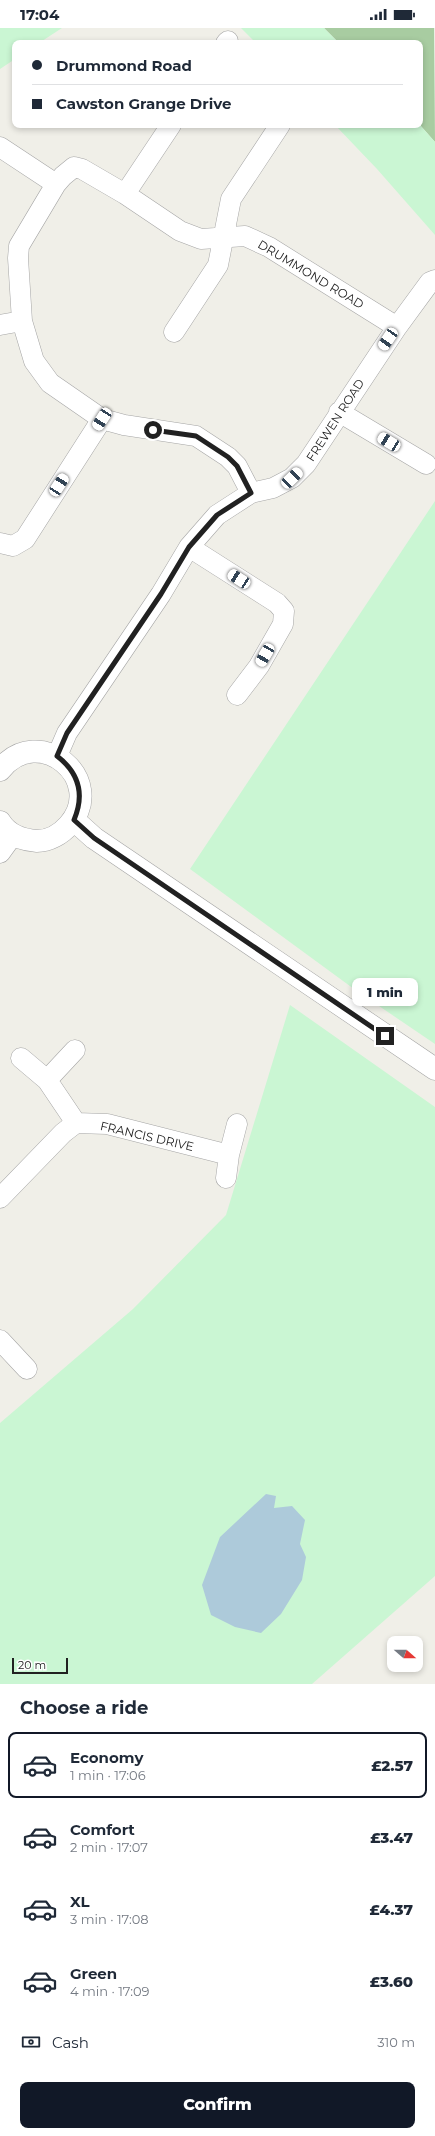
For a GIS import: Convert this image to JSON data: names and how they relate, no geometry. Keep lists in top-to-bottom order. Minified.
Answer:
{"streets":{"street":["DRUMMOND ROAD","FREWEN ROAD","FRANCIS DRIVE"]},"crossings":[["DRUMMOND ROAD","FREWEN ROAD"]],"scale_bar":"20 m","north":"right","page":{"status":"17:04","banner":["Drummond Road","Cawston Grange Drive"],"bubble":"1 min","scale":"20 m","heading":"Choose a ride","list":[{"name":"Economy","note":"1 min · 17:06","value":"£2.57"},{"name":"Comfort","note":"2 min · 17:07","value":"£3.47"},{"name":"XL","note":"3 min · 17:08","value":"£4.37"},{"name":"Green","note":"4 min · 17:09","value":"£3.60"}],"pay":["Cash","310 m"],"buttons":"Confirm"}}
